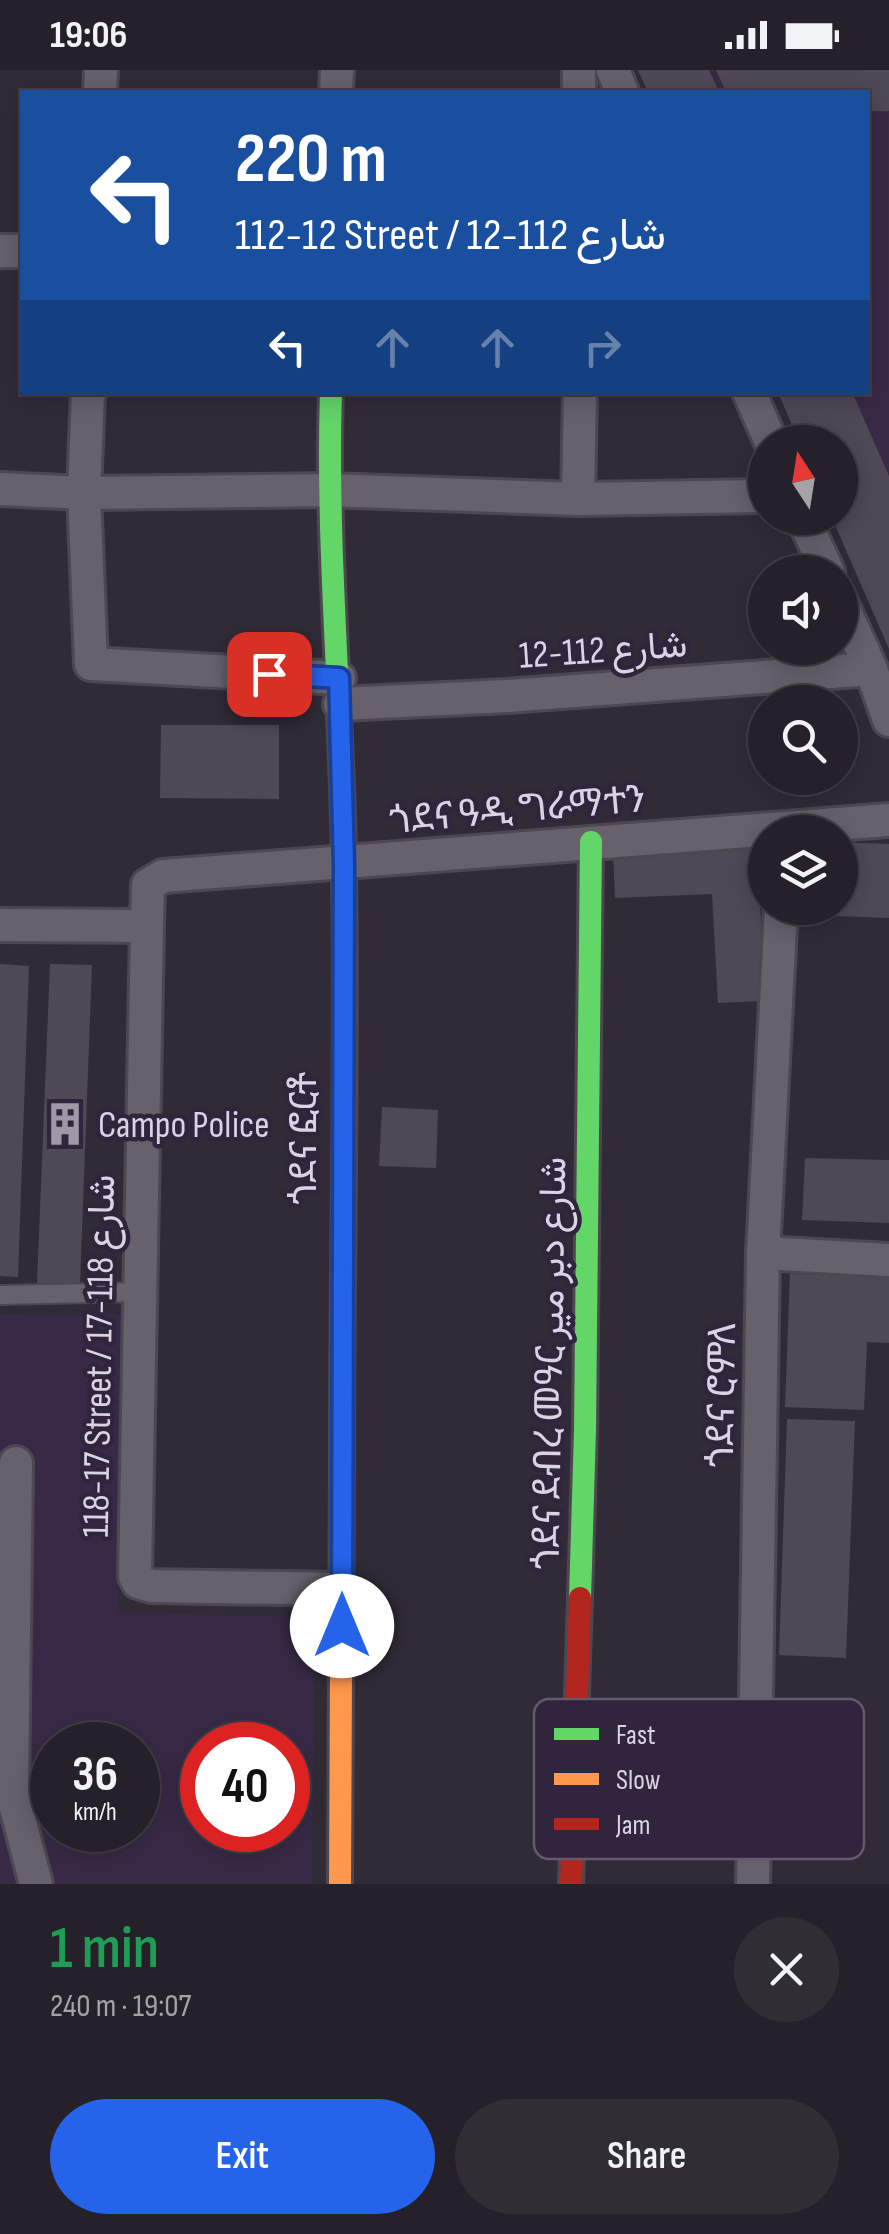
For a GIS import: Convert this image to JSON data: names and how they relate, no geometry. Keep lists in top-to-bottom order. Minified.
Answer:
{"streets":{"street":["شارع 112-12","ጎደና ዓዲ ግራማተን","ጎደና ፎርቶ","118-17 Street / شارع 118-17","ጎደና ደብረ መዓር شارع دبر مير","ጎደና ሮምለ"]},"crossings":[["شارع 112-12","ጎደና ፎርቶ"],["ጎደና ዓዲ ግራማተን","ጎደና ፎርቶ"],["ጎደና ዓዲ ግራማተን","118-17 Street / شارع 118-17"],["ጎደና ዓዲ ግራማተን","ጎደና ደብረ መዓር شارع دبر مير"],["ጎደና ፎርቶ","118-17 Street / شارع 118-17"]],"places":{"building":["Campo Police"]},"legend":["Fast","Slow","Jam"],"north":"top","page":{"status":"19:06","turn":["220 m","112-12 Street / شارع 112-12"],"speed":"36 km/h","limit":"40","heading":["1 min","240 m · 19:07"],"buttons":["Exit","Share"]}}
